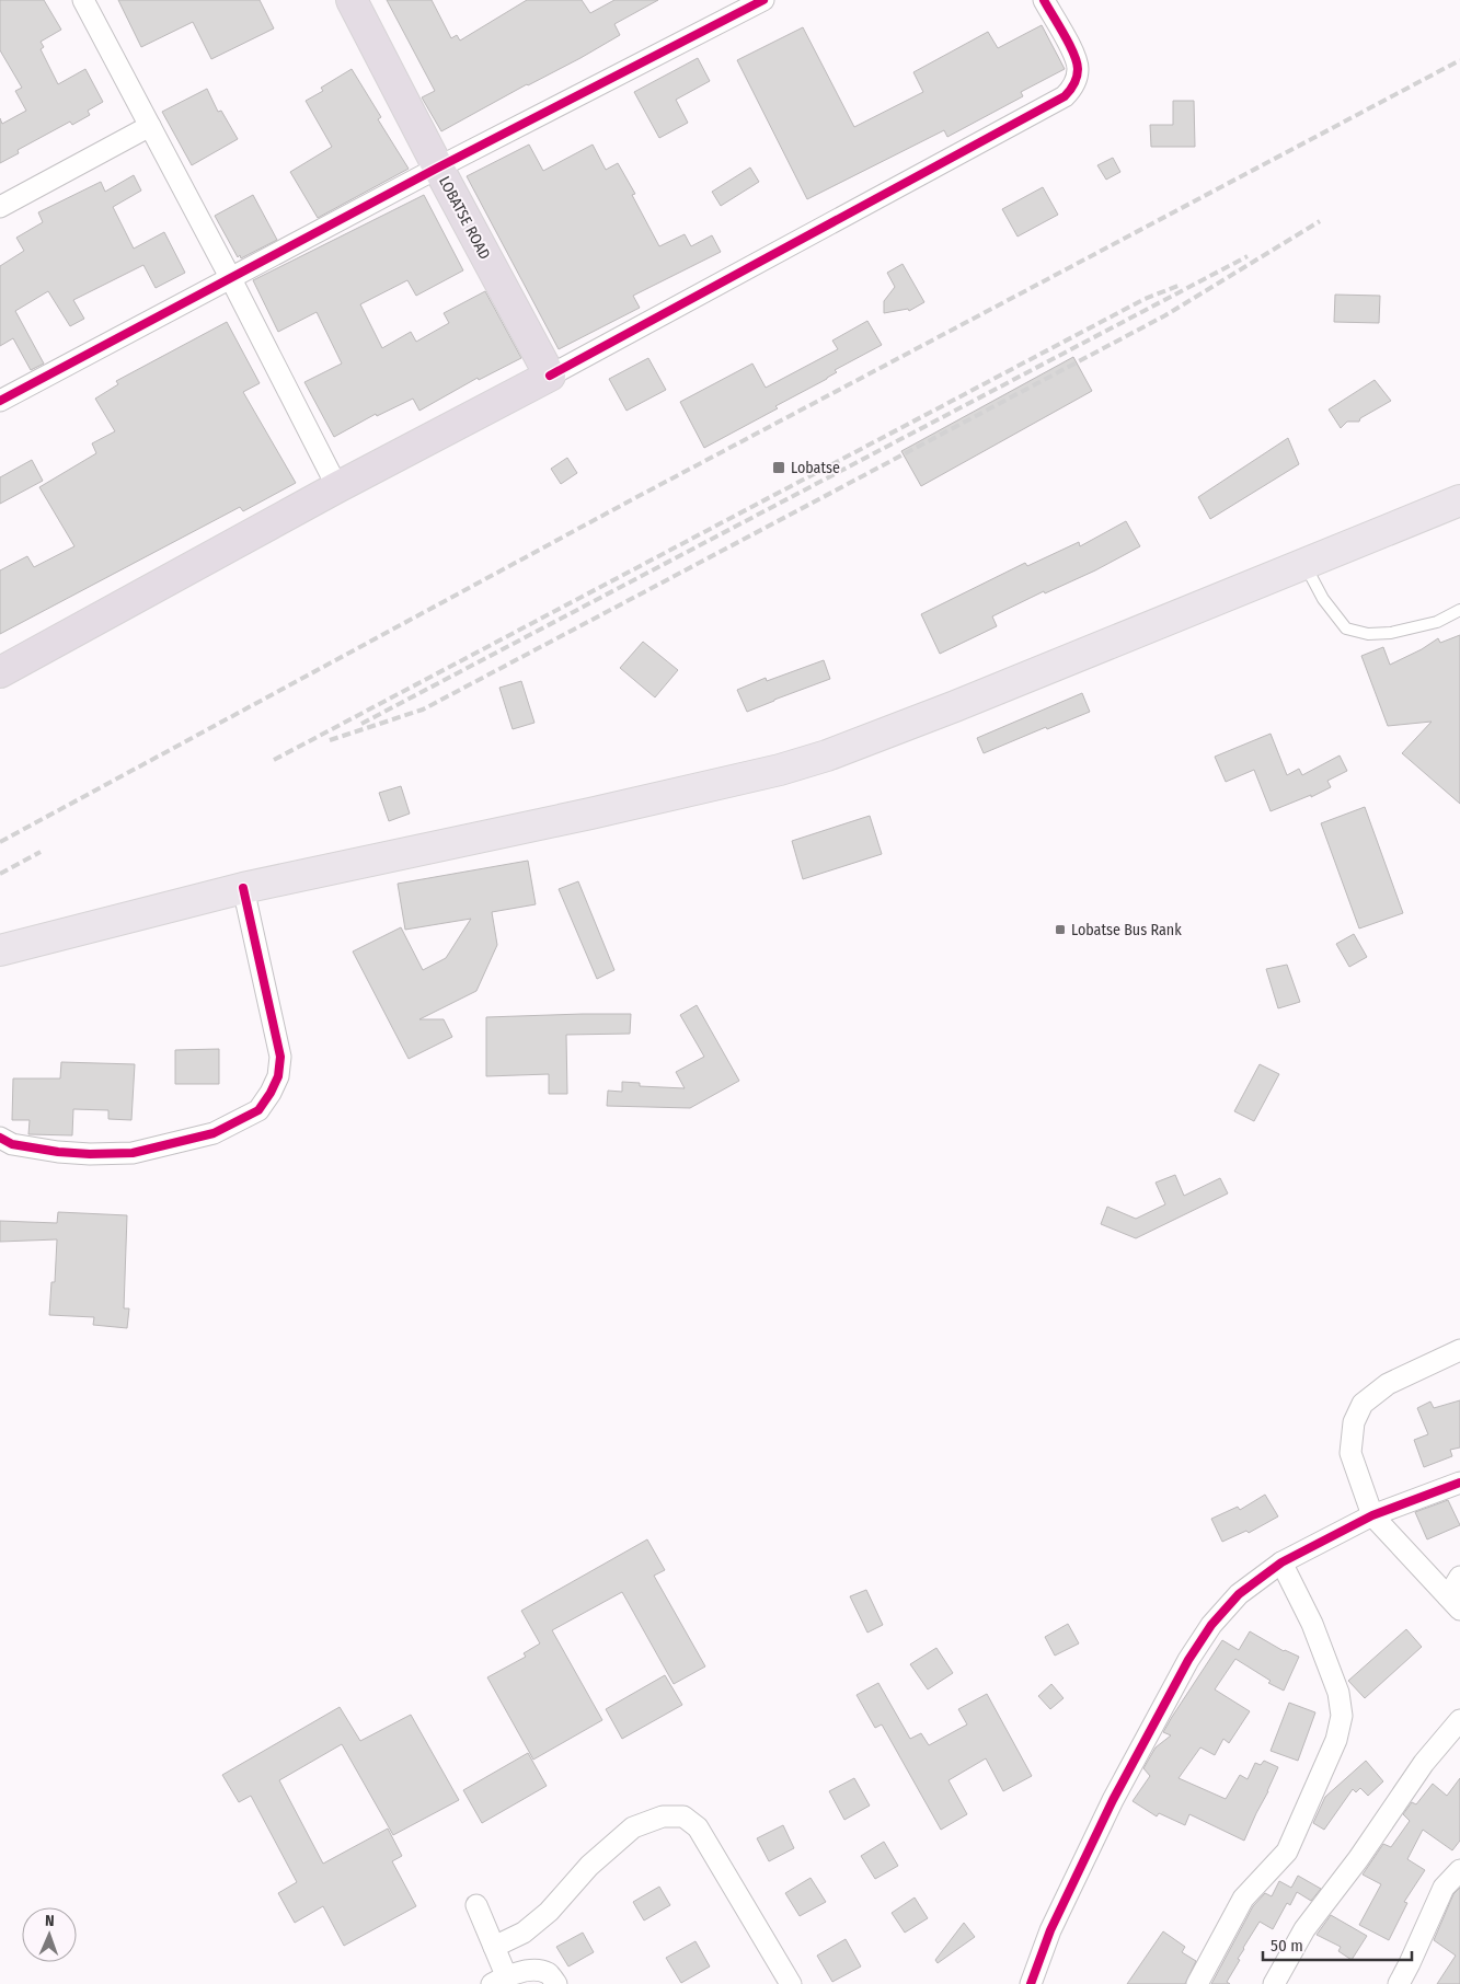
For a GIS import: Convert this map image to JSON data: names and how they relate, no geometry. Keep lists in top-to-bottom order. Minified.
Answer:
{"streets":{"highway":["LOBATSE ROAD"]},"places":{"transit":["Lobatse","Lobatse Bus Rank"]},"scale_bar":"50 m","north":"top"}
